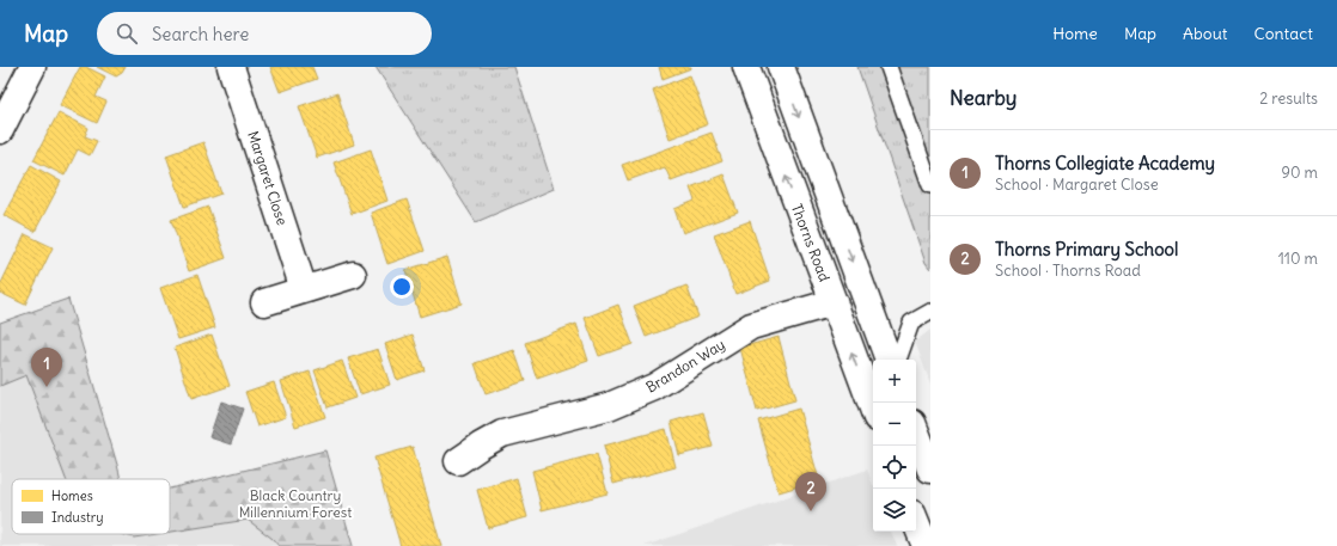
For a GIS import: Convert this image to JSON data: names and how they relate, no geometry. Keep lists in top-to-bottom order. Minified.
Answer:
{"streets":{"main road":["Margaret Close","Thorns Road","Brandon Way"]},"crossings":[["Thorns Road","Brandon Way"]],"parks":["Black Country Millennium Forest"],"legend":["Homes","Industry"],"page":{"header":"Map","search":"Search here","nav":["Home","Map","About","Contact"],"heading":["Nearby","2 results"],"list":[{"mark":"1","name":"Thorns Collegiate Academy","note":"School · Margaret Close","value":"90 m"},{"mark":"2","name":"Thorns Primary School","note":"School · Thorns Road","value":"110 m"}],"pins":["1","2"],"map_buttons":["+","−"]}}
